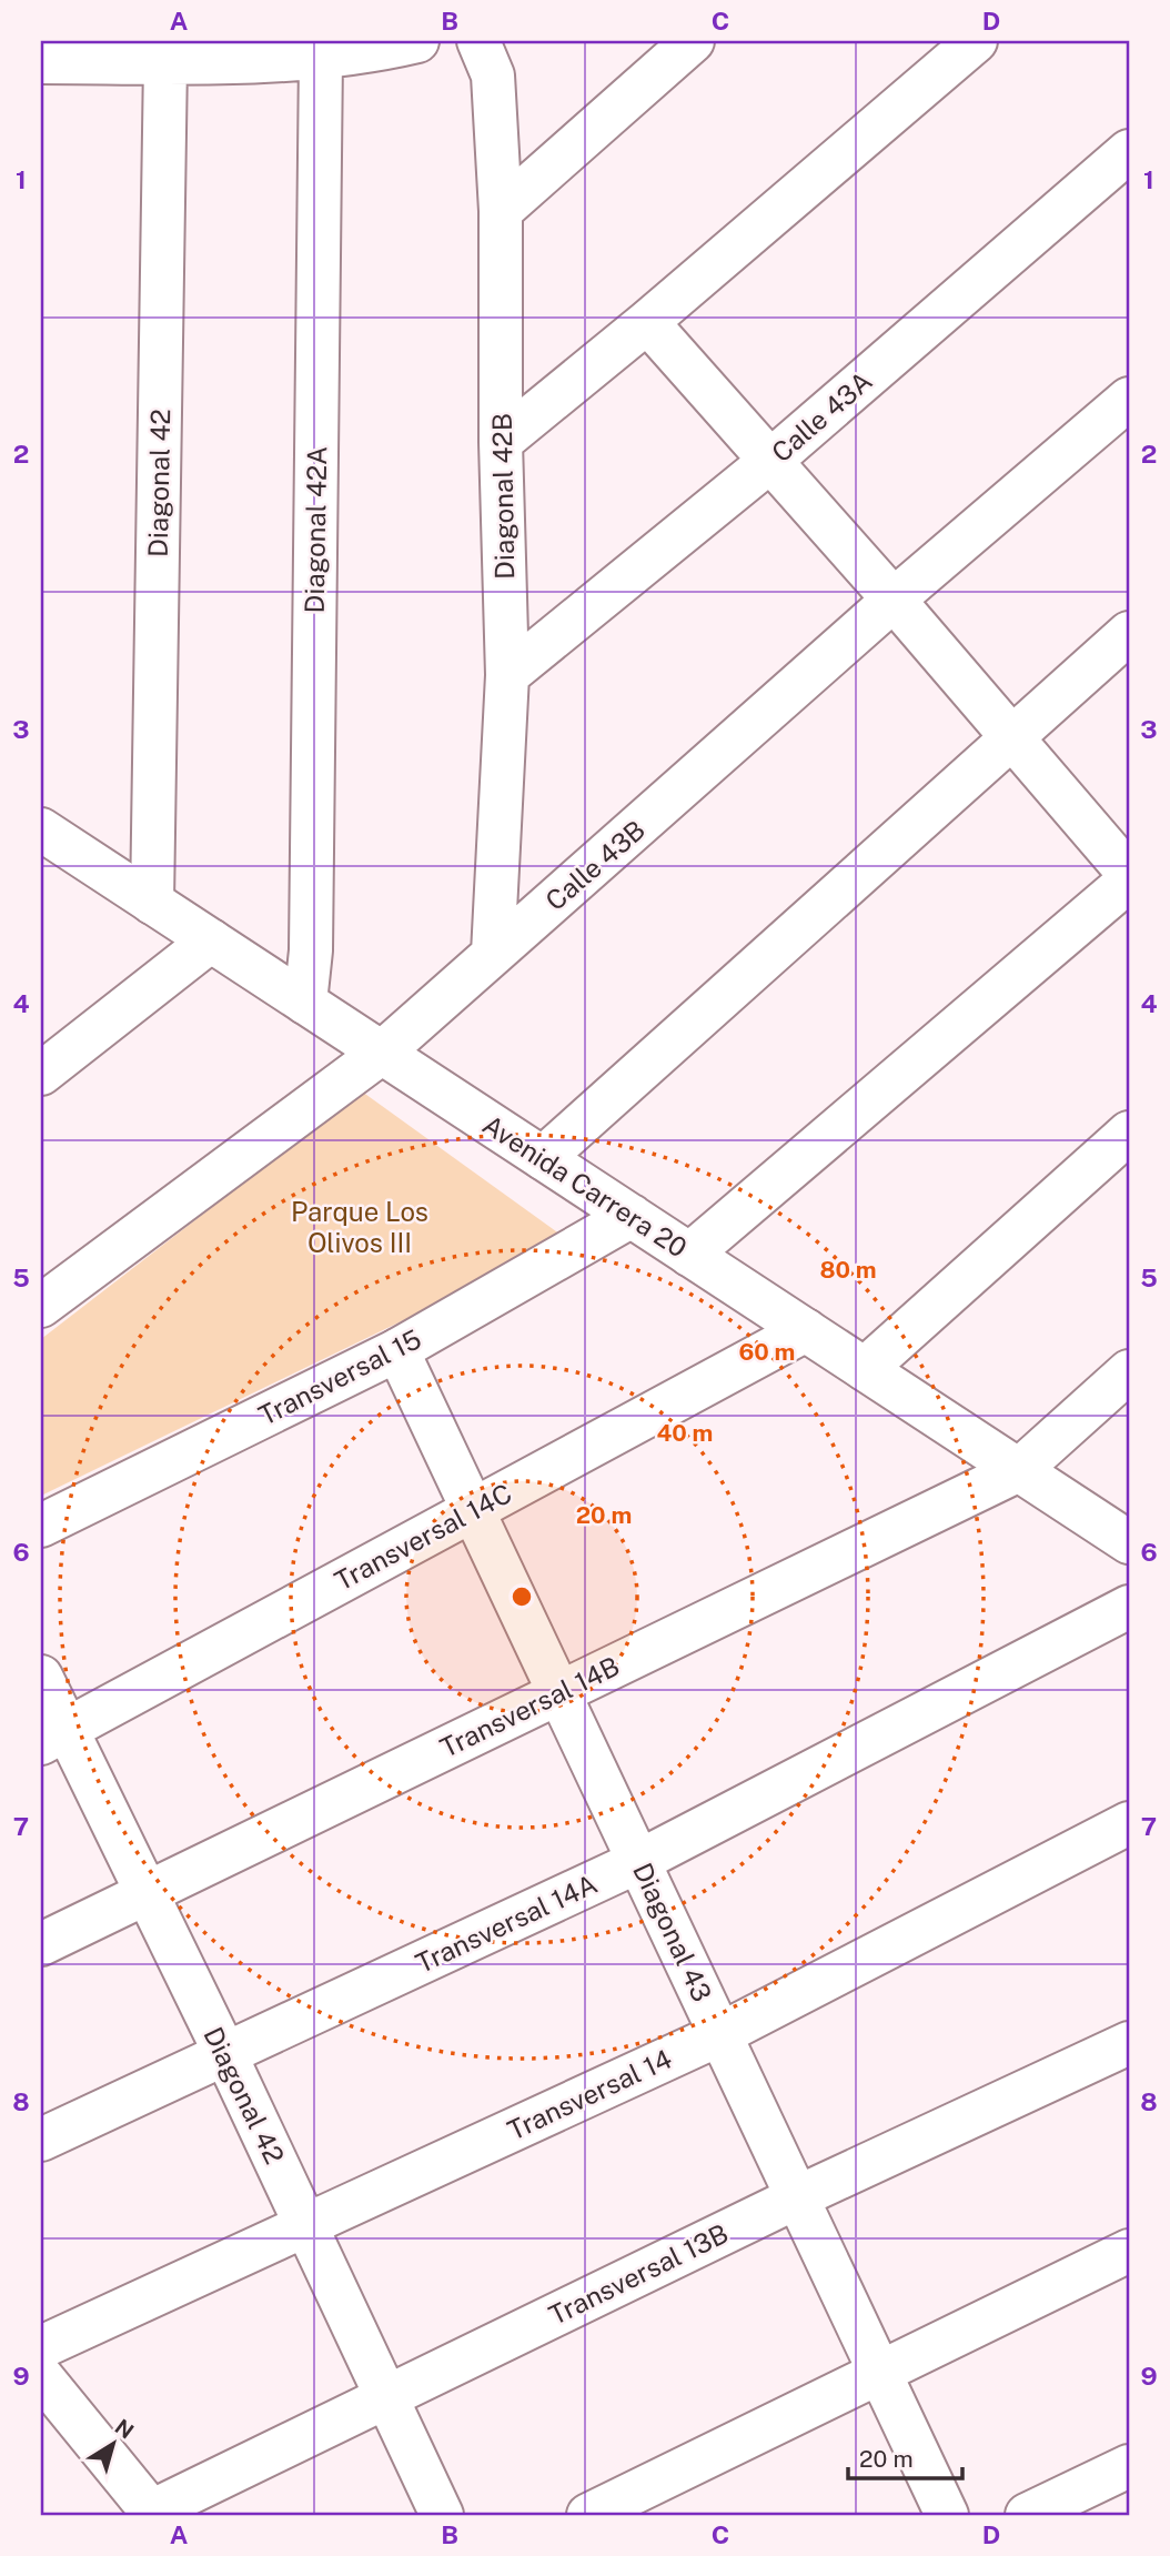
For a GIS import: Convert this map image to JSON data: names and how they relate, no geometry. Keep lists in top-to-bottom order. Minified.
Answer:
{"streets":{"street":["Calle 43A","Diagonal 42","Diagonal 42B","Diagonal 42A","Calle 43B","Avenida Carrera 20","Transversal 15","Transversal 14C","Transversal 14B","Transversal 14A","Diagonal 43","Transversal 14","Transversal 13B"]},"crossings":[["Calle 43A","Diagonal 42B"],["Diagonal 42","Avenida Carrera 20"],["Diagonal 42","Transversal 14C"],["Diagonal 42","Transversal 14B"],["Diagonal 42","Transversal 14A"],["Diagonal 42","Transversal 14"],["Diagonal 42","Transversal 13B"],["Diagonal 42B","Calle 43B"],["Diagonal 42A","Avenida Carrera 20"],["Calle 43B","Avenida Carrera 20"],["Avenida Carrera 20","Transversal 15"],["Avenida Carrera 20","Transversal 14C"],["Avenida Carrera 20","Transversal 14B"],["Transversal 15","Diagonal 43"],["Transversal 14C","Diagonal 43"],["Transversal 14B","Diagonal 43"],["Transversal 14A","Diagonal 43"],["Diagonal 43","Transversal 14"],["Diagonal 43","Transversal 13B"]],"parks":["Parque Los Olivos III"],"scale_bar":"20 m","north":"top right","grid":{"columns":["A","B","C","D"],"rows":["1","2","3","4","5","6","7","8","9"]},"rings":["80 m","60 m","40 m","20 m"]}
